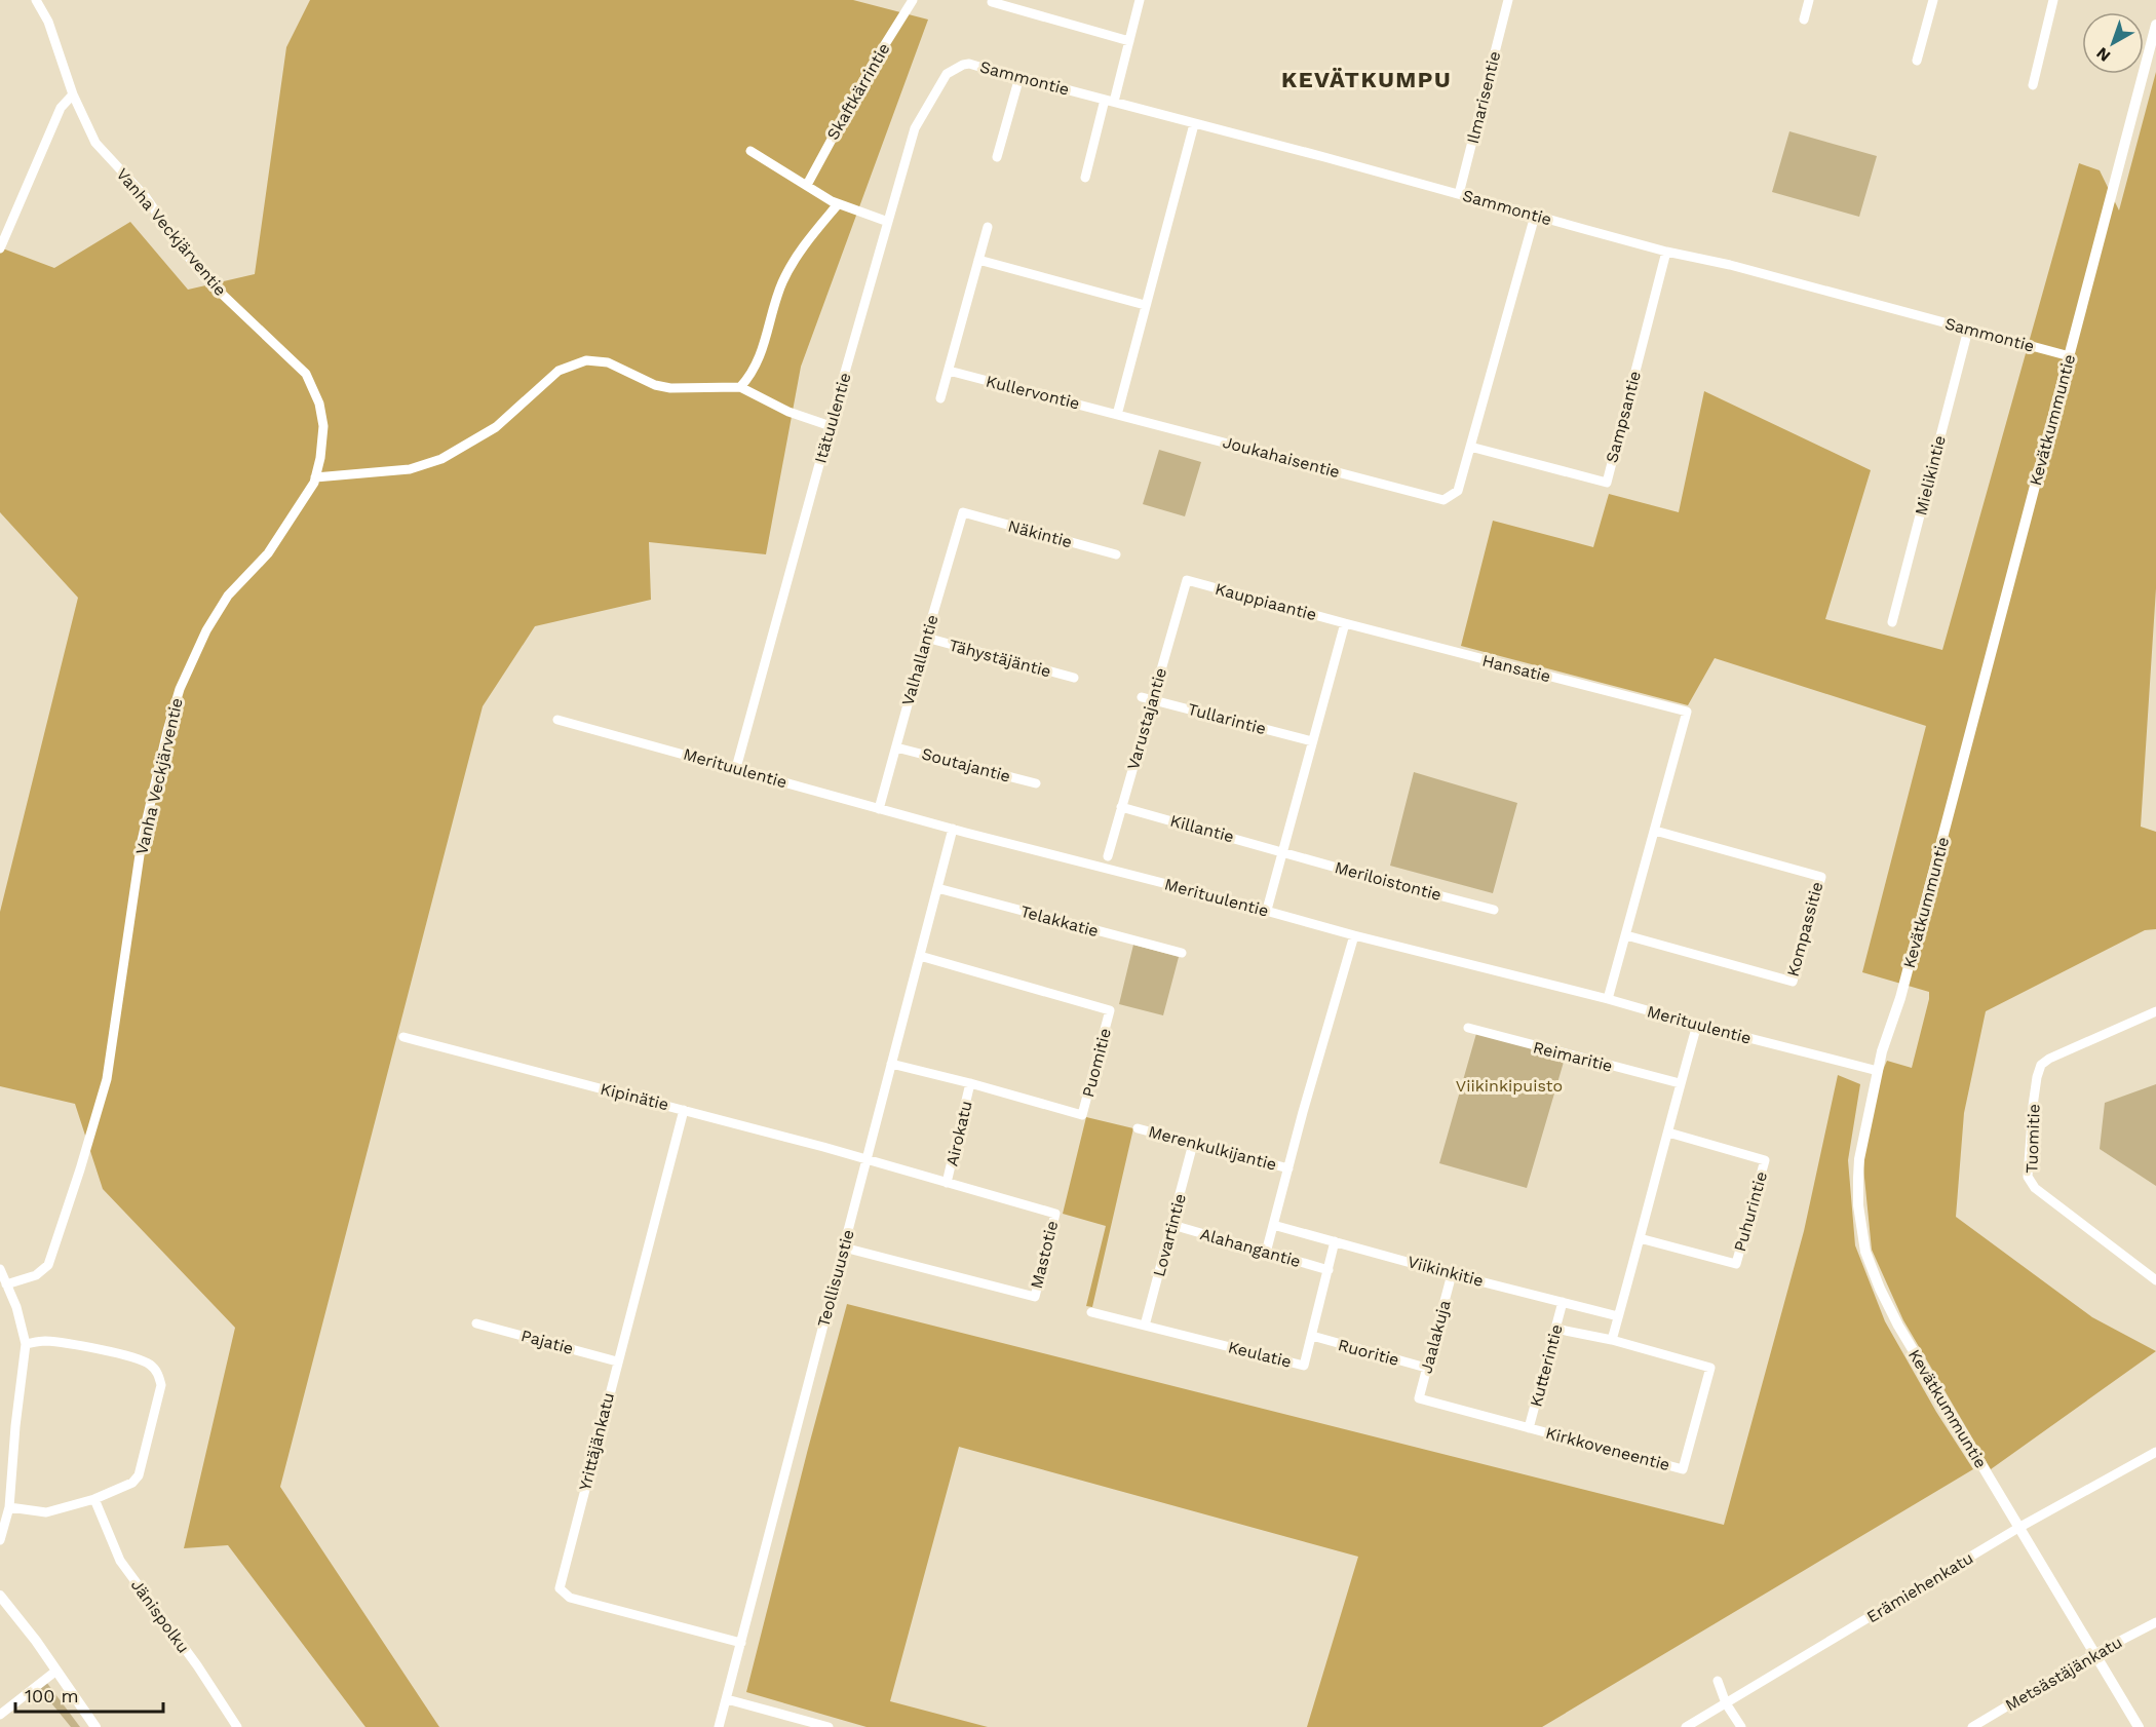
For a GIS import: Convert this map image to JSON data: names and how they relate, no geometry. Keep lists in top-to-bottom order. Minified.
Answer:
{"streets":{"street":["Sammontie","Skaftkärrintie","Ilmarisentie","Vanha Veckjärventie","Kullervontie","Sampsantie","Itätuulentie","Kevätkummuntie","Joukahaisentie","Mielikintie","Näkintie","Kauppiaantie","Tähystäjäntie","Valhallantie","Hansatie","Varustajantie","Tullarintie","Soutajantie","Merituulentie","Killantie","Meriloistontie","Telakkatie","Kompassitie","Reimaritie","Puomitie","Kipinätie","Airokatu","Tuomitie","Merenkulkijantie","Puhurintie","Lovartintie","Alahangantie","Mastotie","Viikinkitie","Teollisuustie","Jaalakuja","Pajatie","Ruoritie","Keulatie","Kutterintie","Yrittäjänkatu","Kirkkoveneentie","Erämiehenkatu","Jänispolku","Metsästäjänkatu"]},"crossings":[["Sammontie","Ilmarisentie"],["Sammontie","Sampsantie"],["Sammontie","Itätuulentie"],["Sammontie","Kevätkummuntie"],["Sammontie","Joukahaisentie"],["Sammontie","Mielikintie"],["Kullervontie","Joukahaisentie"],["Sampsantie","Joukahaisentie"],["Itätuulentie","Merituulentie"],["Kevätkummuntie","Merituulentie"],["Kevätkummuntie","Erämiehenkatu"],["Kevätkummuntie","Metsästäjänkatu"],["Näkintie","Valhallantie"],["Kauppiaantie","Hansatie"],["Kauppiaantie","Varustajantie"],["Tähystäjäntie","Valhallantie"],["Valhallantie","Soutajantie"],["Valhallantie","Merituulentie"],["Hansatie","Merituulentie"],["Hansatie","Kompassitie"],["Varustajantie","Tullarintie"],["Varustajantie","Killantie"],["Merituulentie","Teollisuustie"],["Killantie","Meriloistontie"],["Telakkatie","Teollisuustie"],["Puomitie","Airokatu"],["Puomitie","Teollisuustie"],["Kipinätie","Mastotie"],["Kipinätie","Teollisuustie"],["Kipinätie","Yrittäjänkatu"],["Airokatu","Mastotie"],["Merenkulkijantie","Lovartintie"],["Lovartintie","Alahangantie"],["Lovartintie","Keulatie"],["Alahangantie","Keulatie"],["Mastotie","Teollisuustie"],["Viikinkitie","Jaalakuja"],["Viikinkitie","Keulatie"],["Viikinkitie","Kutterintie"],["Teollisuustie","Yrittäjänkatu"],["Jaalakuja","Ruoritie"],["Jaalakuja","Kirkkoveneentie"],["Pajatie","Yrittäjänkatu"],["Ruoritie","Keulatie"],["Kutterintie","Kirkkoveneentie"]],"districts":["KEVÄTKUMPU"],"parks":["Viikinkipuisto"],"scale_bar":"100 m","north":"bottom left"}
